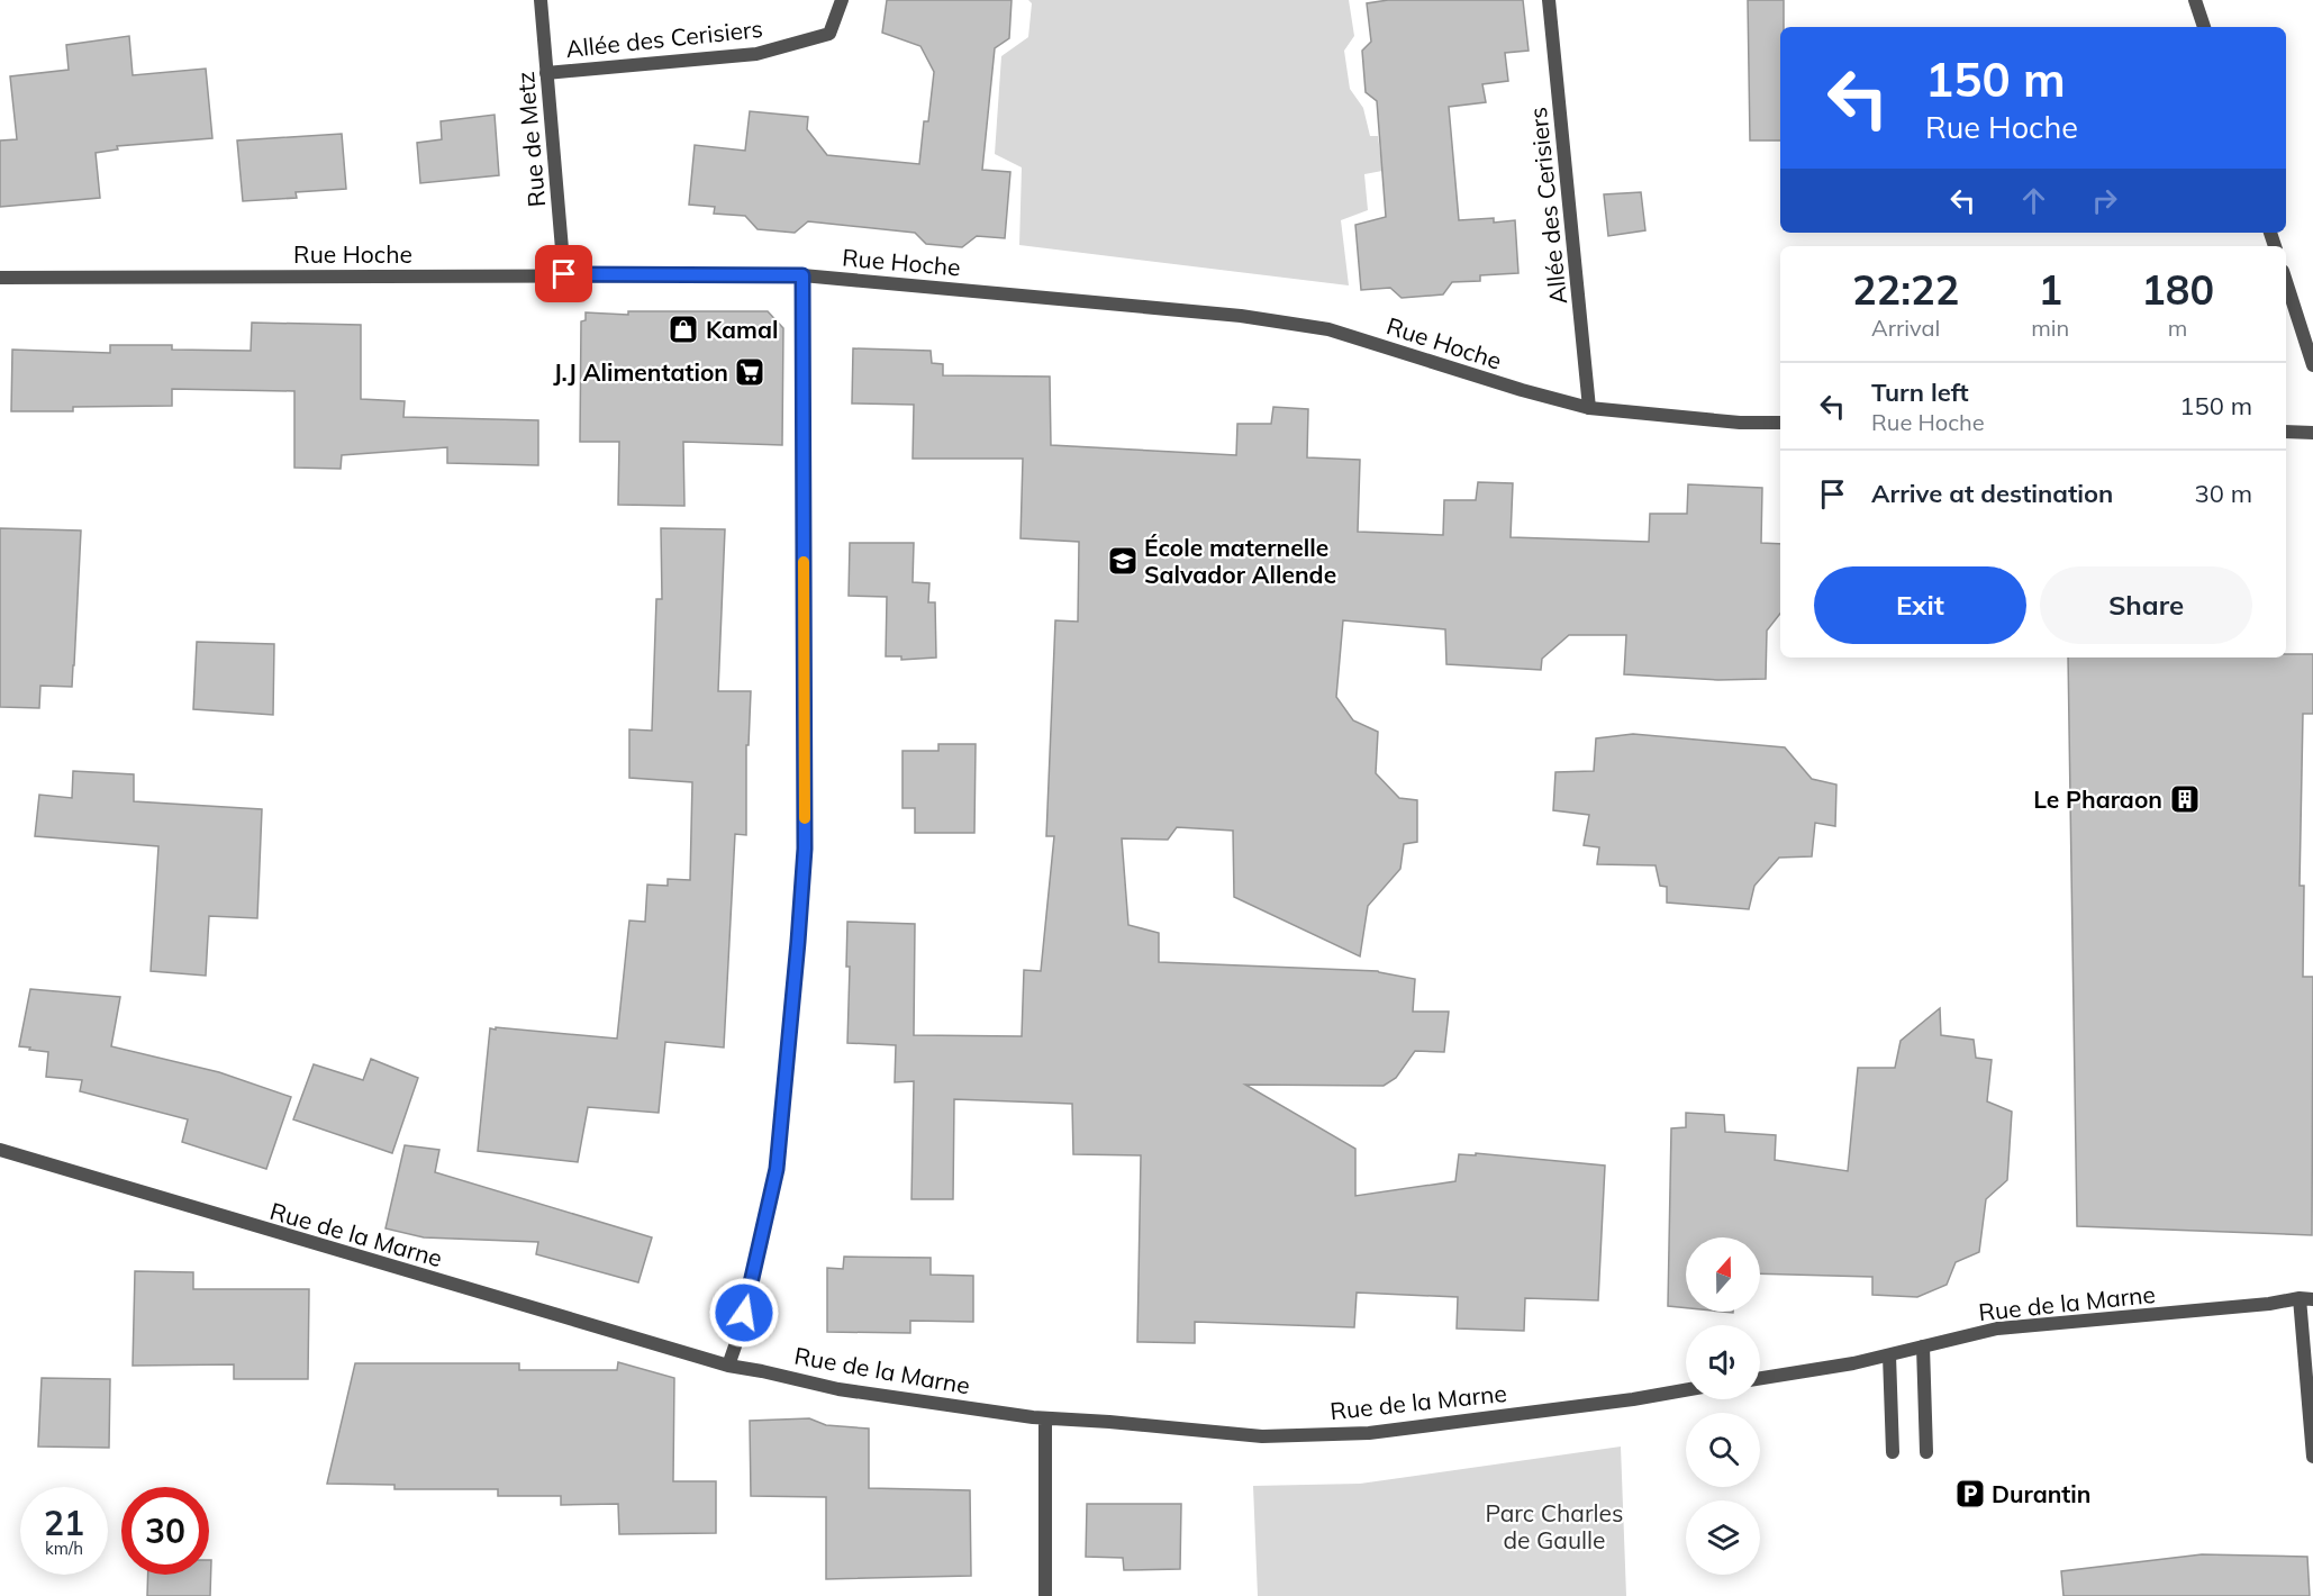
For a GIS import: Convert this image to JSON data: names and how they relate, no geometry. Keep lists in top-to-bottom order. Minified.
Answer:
{"streets":{"street":["Allée des Cerisiers","Rue de Metz","Rue Hoche","Rue de la Marne"]},"crossings":[["Allée des Cerisiers","Rue de Metz"],["Allée des Cerisiers","Rue Hoche"],["Rue de Metz","Rue Hoche"]],"parks":["Parc Charles de Gaulle"],"places":{"shop":["Kamal"],"supermarket":["J.J Alimentation"],"school or university":["École maternelle Salvador Allende"],"building":["Le Pharaon"],"parking":["Durantin"]},"north":"top","page":{"turn":["150 m","Rue Hoche"],"eta":["22:22","Arrival","1","min","180","m"],"list":[{"name":"Turn left","note":"Rue Hoche","value":"150 m"},{"name":"Arrive at destination","value":"30 m"}],"buttons":["Exit","Share"],"speed":"21 km/h","limit":"30"}}
